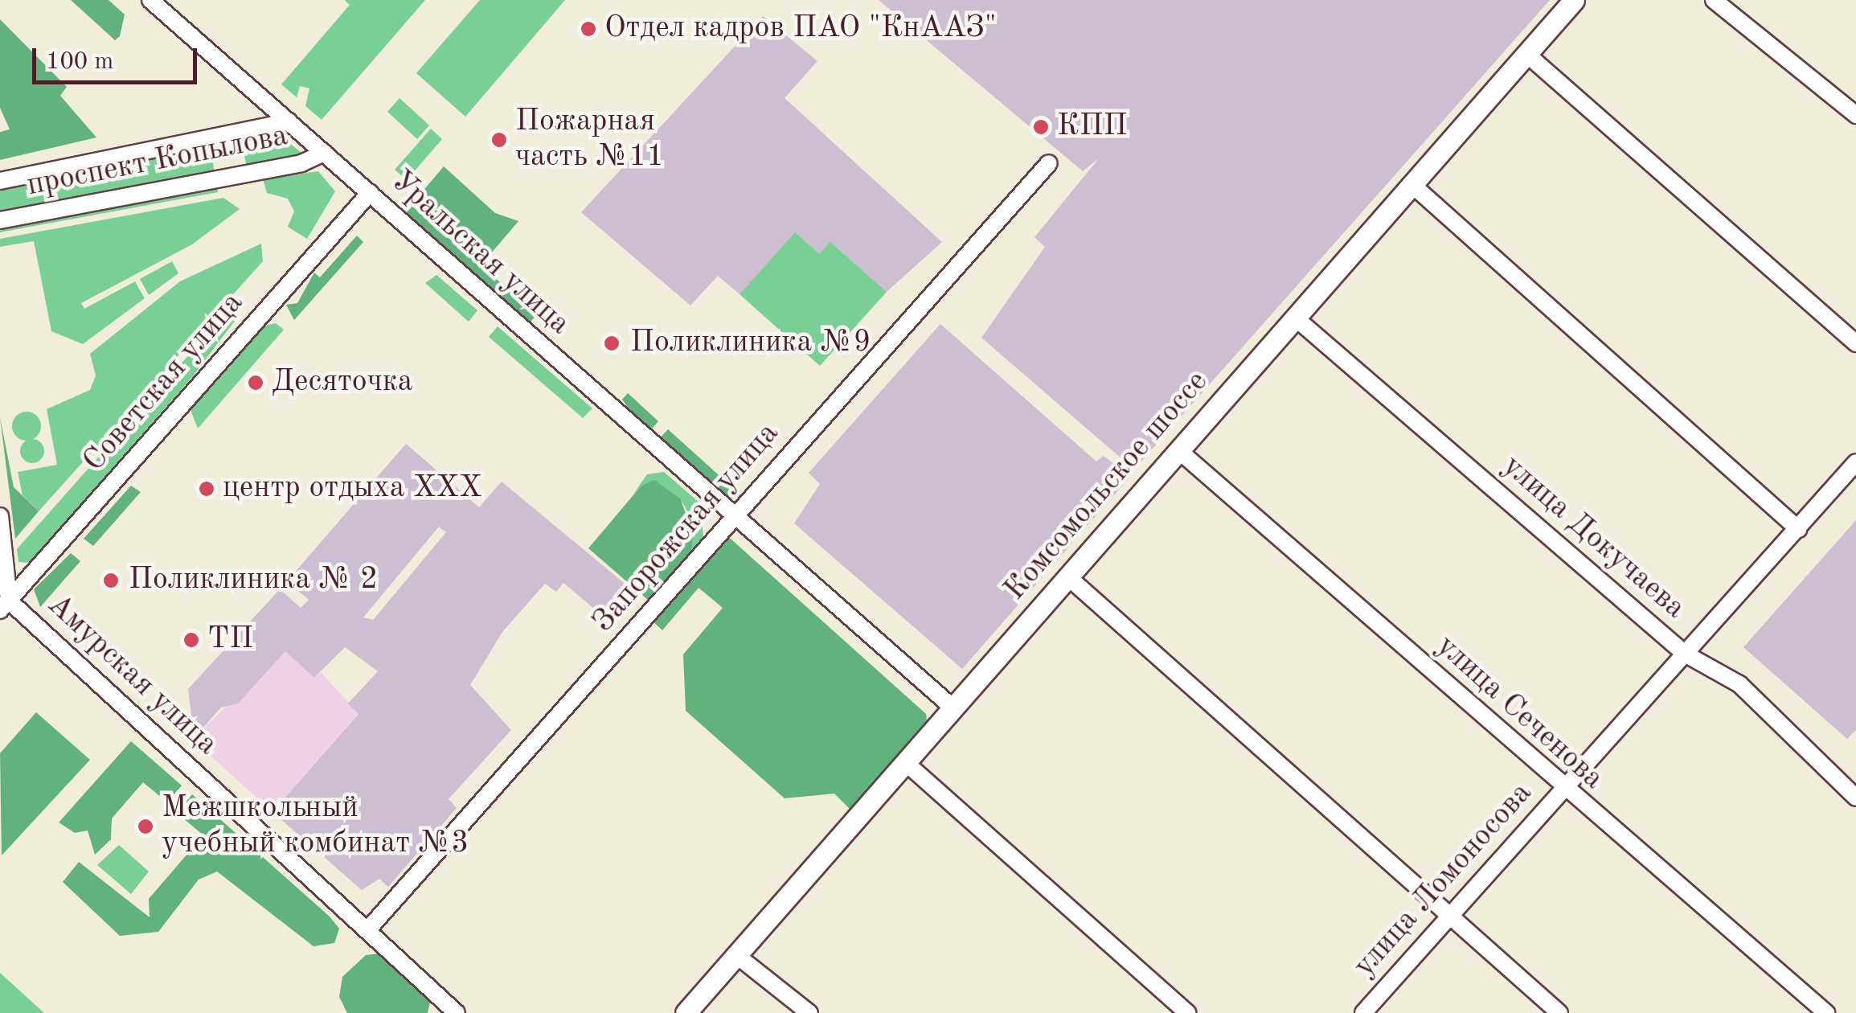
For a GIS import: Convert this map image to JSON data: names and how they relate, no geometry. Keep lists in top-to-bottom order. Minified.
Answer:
{"streets":{"main road":["Комсомольское шоссе"],"street":["проспект Копылова","Уральская улица","Советская улица","Запорожская улица","улица Докучаева","Амурская улица","улица Сеченова","улица Ломоносова"]},"crossings":[["проспект Копылова","Уральская улица"],["Уральская улица","Советская улица"],["Уральская улица","Комсомольское шоссе"],["Уральская улица","Запорожская улица"],["Советская улица","Амурская улица"],["Комсомольское шоссе","улица Докучаева"],["Комсомольское шоссе","улица Сеченова"],["Запорожская улица","Амурская улица"],["улица Докучаева","улица Ломоносова"],["улица Сеченова","улица Ломоносова"]],"places":["Отдел кадров ПАО \"КнААЗ\"","КПП","Пожарная часть №11","Поликлиника №9","Десяточка","центр отдыха ХХХ","Поликлиника № 2","ТП","Межшкольный учебный комбинат №3"],"scale_bar":"100 m"}
